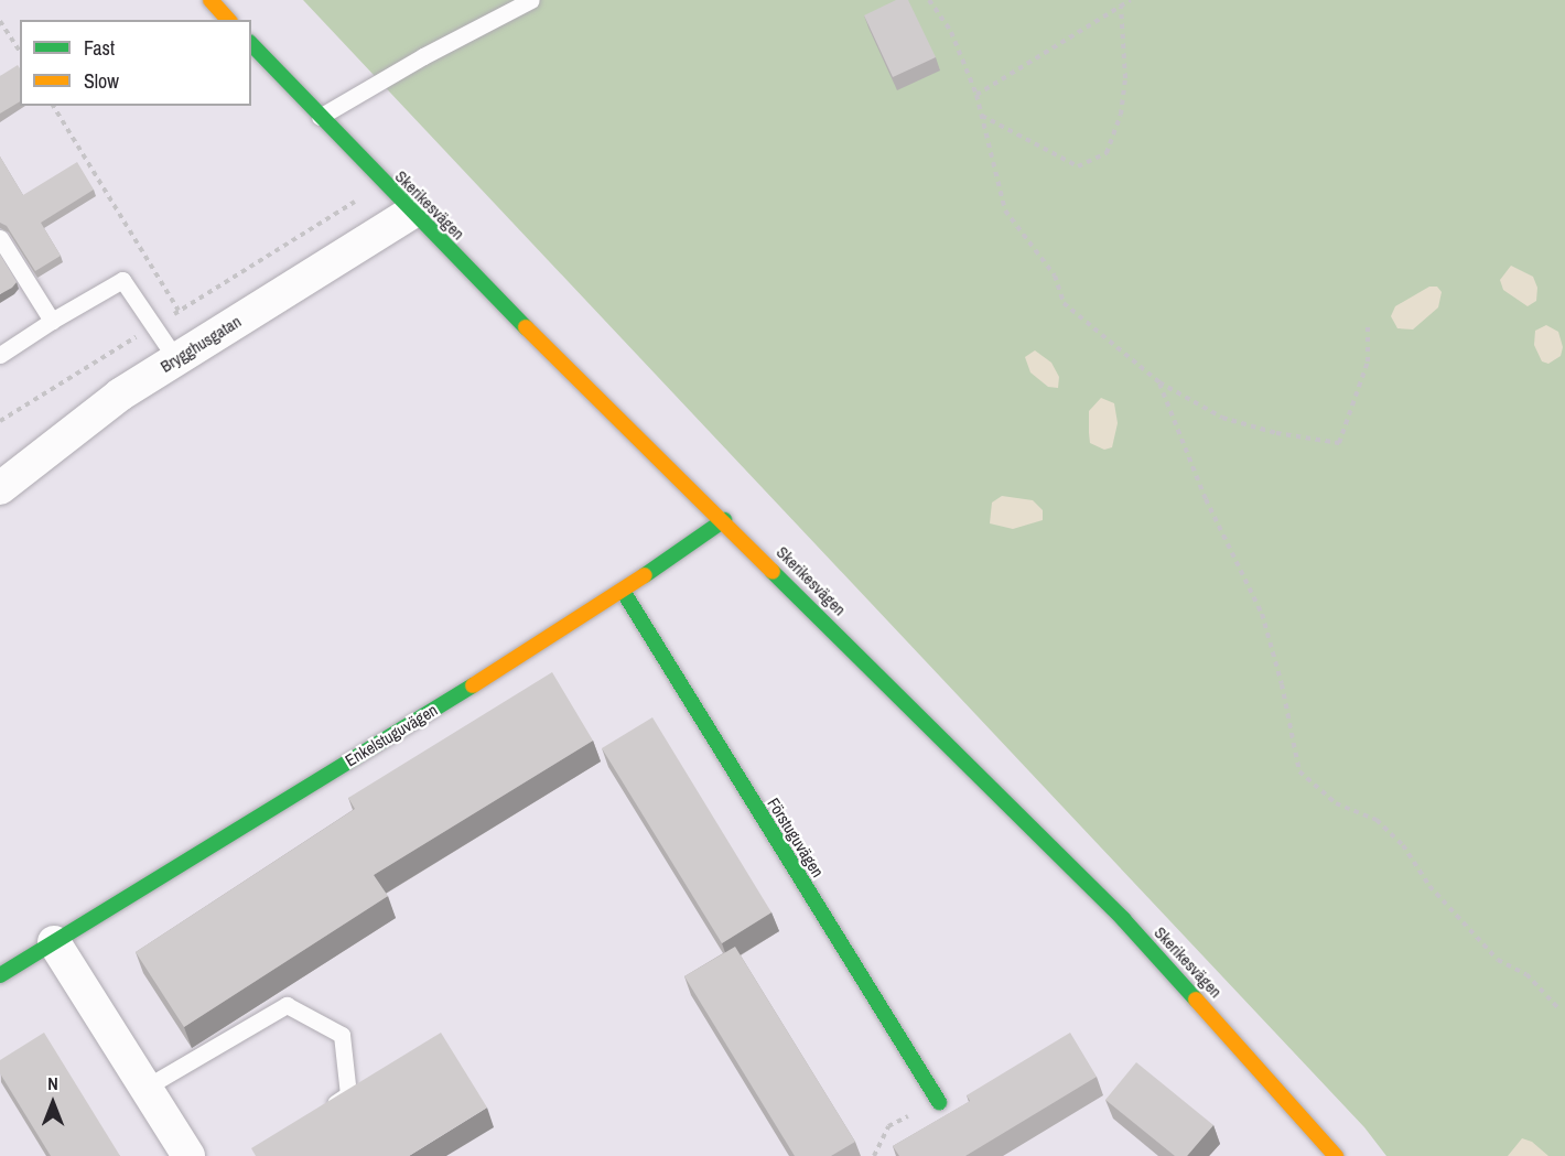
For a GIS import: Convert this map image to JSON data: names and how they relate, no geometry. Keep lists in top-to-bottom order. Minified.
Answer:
{"streets":{"street":["Skerikesvägen","Brygghusgatan","Enkelstuguvägen","Förstuguvägen"]},"crossings":[["Skerikesvägen","Brygghusgatan"],["Skerikesvägen","Enkelstuguvägen"],["Enkelstuguvägen","Förstuguvägen"]],"legend":["Fast","Slow"],"north":"top"}
